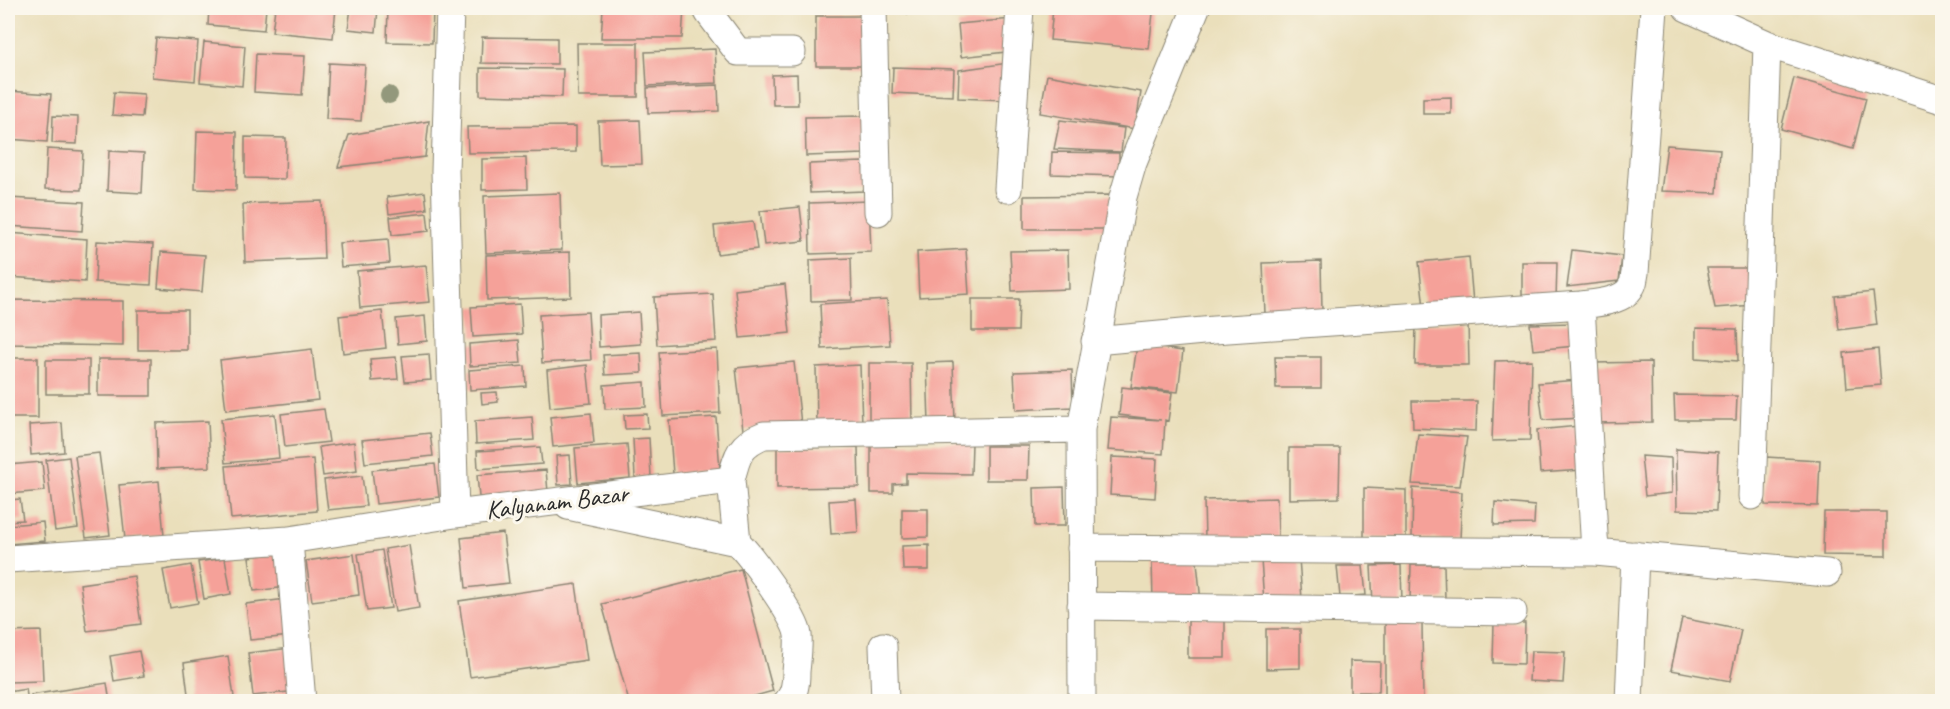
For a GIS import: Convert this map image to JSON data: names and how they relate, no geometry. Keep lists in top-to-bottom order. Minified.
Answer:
{"streets":{"street":["Kalyanam Bazar"]}}
